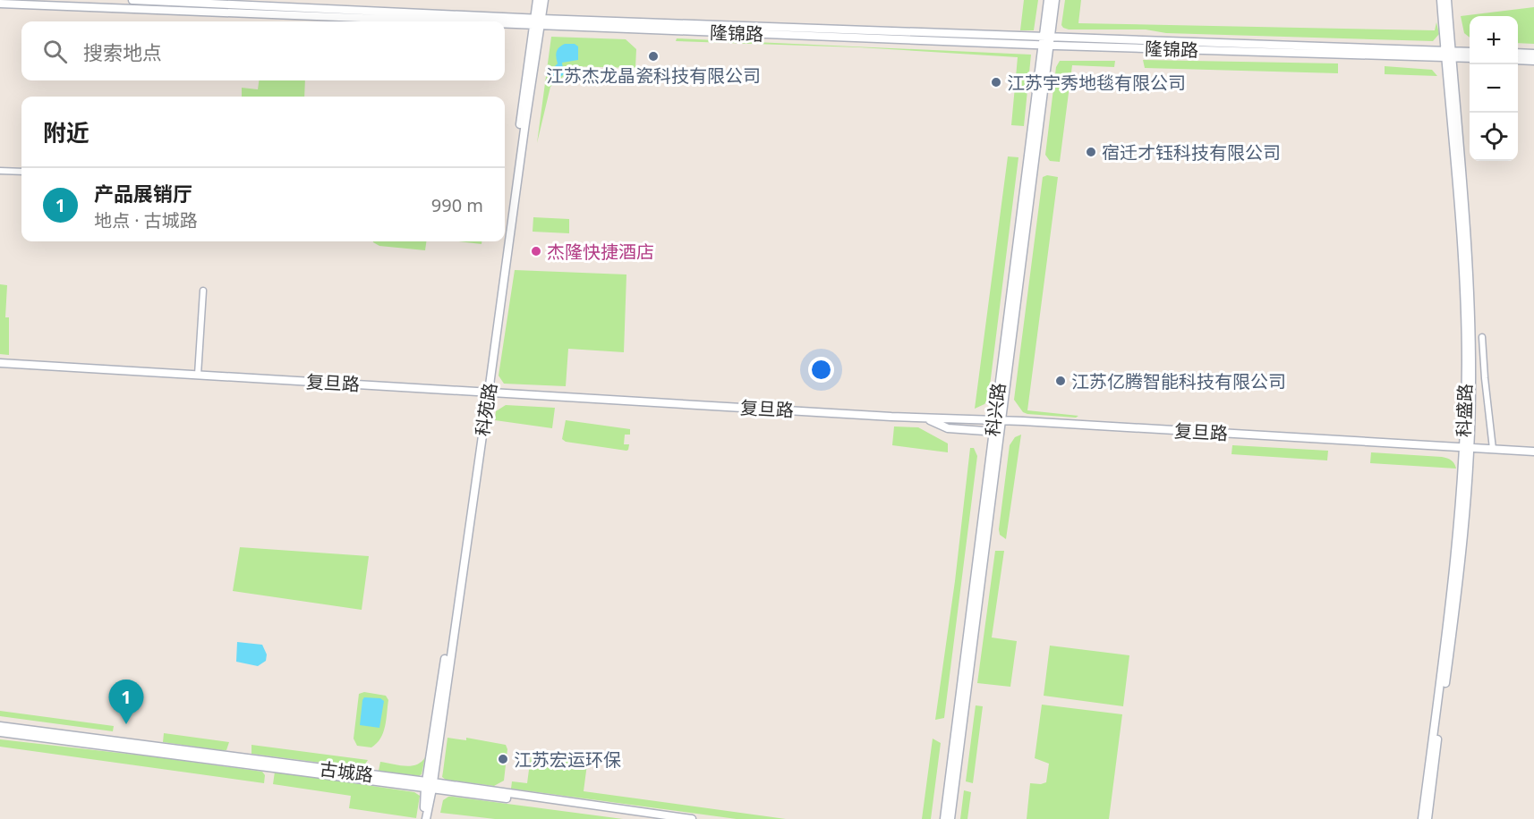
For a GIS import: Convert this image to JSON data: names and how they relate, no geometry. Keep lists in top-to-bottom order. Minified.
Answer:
{"streets":{"main road":["隆锦路","复旦路","科苑路","科兴路","科盛路","古城路"]},"crossings":[["隆锦路","科苑路"],["隆锦路","科兴路"],["隆锦路","科盛路"],["复旦路","科苑路"],["复旦路","科兴路"],["复旦路","科盛路"],["科苑路","古城路"]],"places":["江苏杰龙晶瓷科技有限公司","江苏宇秀地毯有限公司","宿迁才钰科技有限公司","杰隆快捷酒店","江苏亿腾智能科技有限公司","江苏宏运环保"],"page":{"map_buttons":["+","−"],"search":"搜索地点","heading":"附近","list":[{"mark":"1","name":"产品展销厅","note":"地点 · 古城路","value":"990 m"}],"pins":"1"}}
